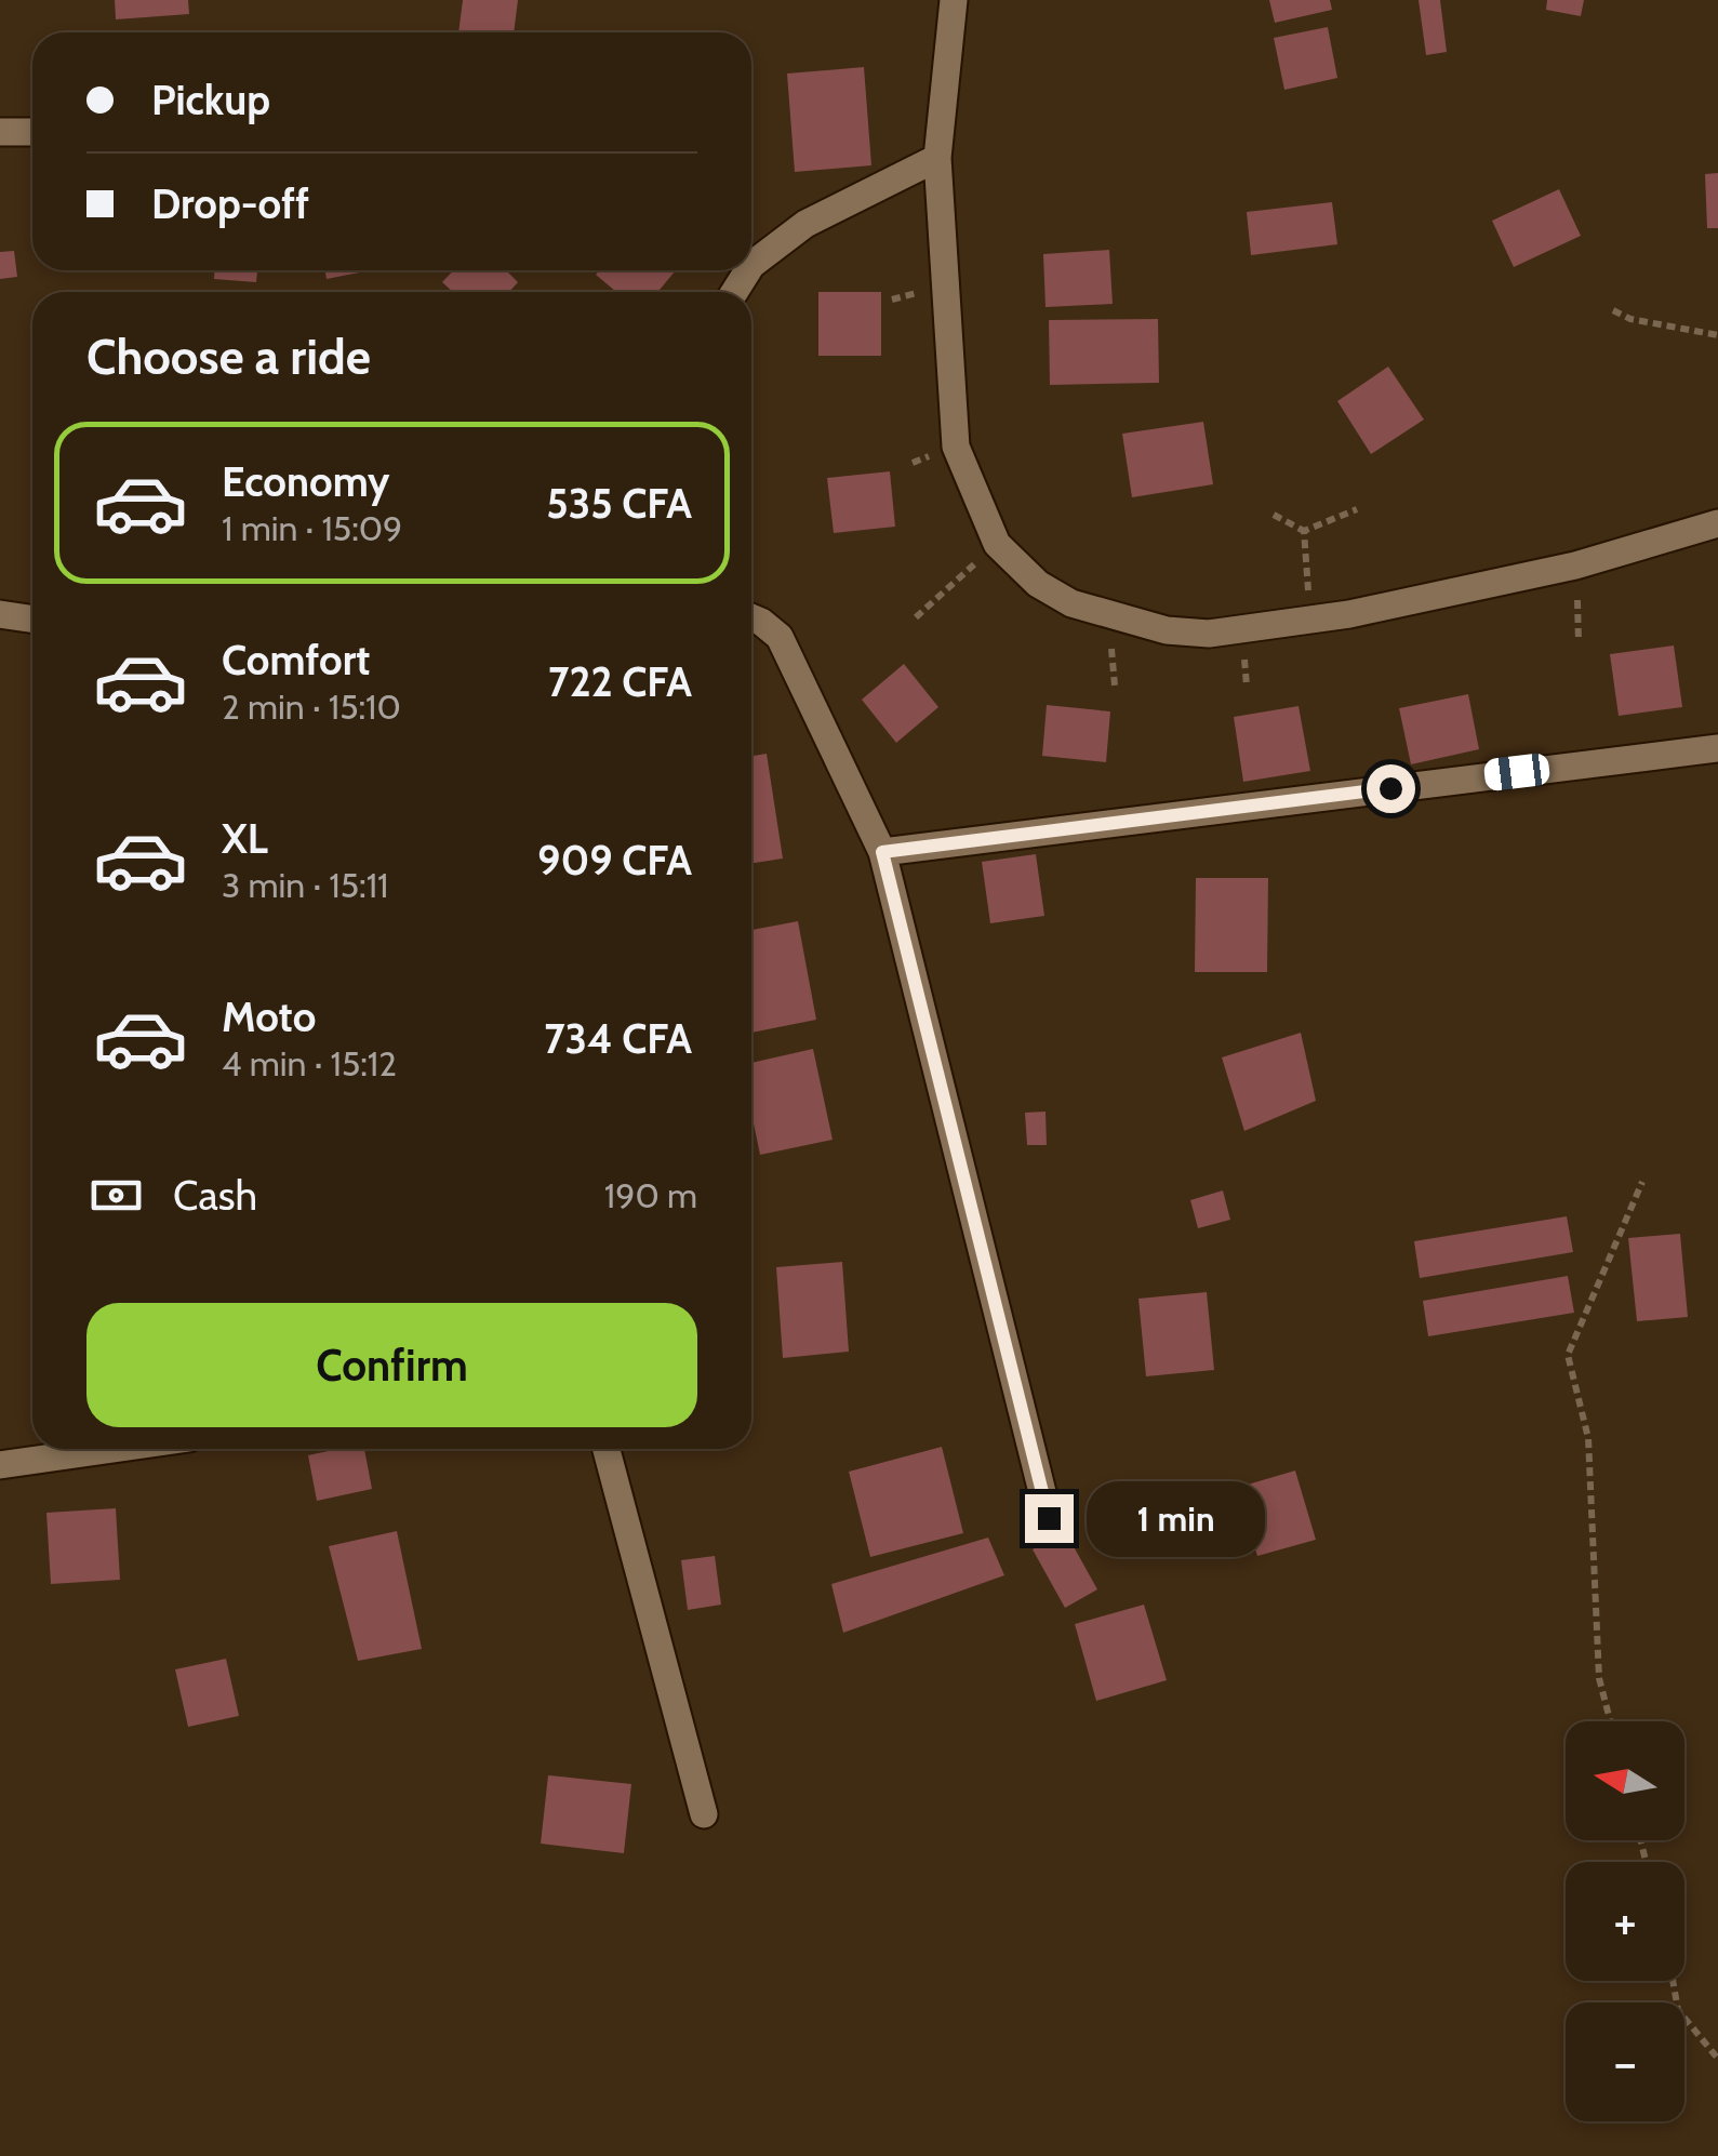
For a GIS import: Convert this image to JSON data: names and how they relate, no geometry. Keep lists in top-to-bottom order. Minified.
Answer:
{"north":"left","page":{"banner":["Pickup","Drop-off"],"heading":"Choose a ride","list":[{"name":"Economy","note":"1 min · 15:09","value":"535 CFA"},{"name":"Comfort","note":"2 min · 15:10","value":"722 CFA"},{"name":"XL","note":"3 min · 15:11","value":"909 CFA"},{"name":"Moto","note":"4 min · 15:12","value":"734 CFA"}],"pay":["Cash","190 m"],"buttons":"Confirm","bubble":"1 min","map_buttons":["+","−"]}}
